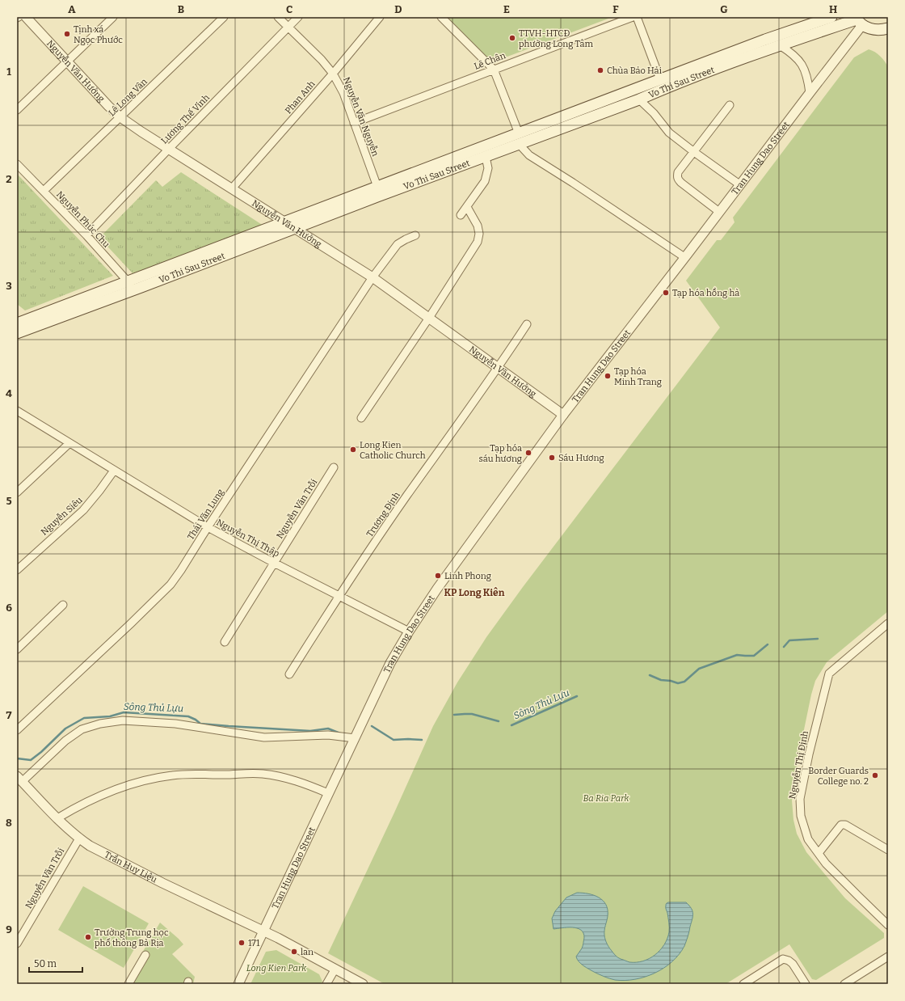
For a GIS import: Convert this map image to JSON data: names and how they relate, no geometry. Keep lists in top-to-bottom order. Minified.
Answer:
{"streets":{"main road":["Vo Thi Sau Street"],"street":["Lê Chân","Nguyễn Văn Hưởng","Lê Long Vân","Phan Anh","Nguyễn Văn Nguyễn","Lương Thế Vinh","Tran Hung Dao Street","Nguyễn Phúc Chu","Nguyễn Văn Trỗi","Thái Văn Lung","Trương Định","Nguyễn Siêu","Nguyễn Thị Thập","Nguyễn Thị Định","Trần Huy Liệu"]},"crossings":[["Lê Chân","Nguyễn Văn Nguyễn"],["Nguyễn Văn Hưởng","Vo Thi Sau Street"],["Nguyễn Văn Hưởng","Lê Long Vân"],["Nguyễn Văn Hưởng","Phan Anh"],["Nguyễn Văn Hưởng","Lương Thế Vinh"],["Nguyễn Văn Hưởng","Tran Hung Dao Street"],["Nguyễn Văn Hưởng","Thái Văn Lung"],["Nguyễn Văn Hưởng","Trương Định"],["Vo Thi Sau Street","Nguyễn Văn Nguyễn"],["Vo Thi Sau Street","Tran Hung Dao Street"],["Vo Thi Sau Street","Nguyễn Phúc Chu"],["Lê Long Vân","Nguyễn Phúc Chu"],["Phan Anh","Nguyễn Văn Nguyễn"],["Nguyễn Văn Nguyễn","Lương Thế Vinh"],["Lương Thế Vinh","Nguyễn Phúc Chu"],["Tran Hung Dao Street","Nguyễn Thị Thập"],["Tran Hung Dao Street","Trần Huy Liệu"],["Nguyễn Văn Trỗi","Nguyễn Thị Thập"],["Nguyễn Văn Trỗi","Trần Huy Liệu"],["Thái Văn Lung","Nguyễn Thị Thập"],["Trương Định","Nguyễn Thị Thập"],["Nguyễn Siêu","Nguyễn Thị Thập"]],"districts":["KP Long Kiên"],"water":["Sông Thủ Lựu"],"parks":["Ba Ria Park","Long Kien Park"],"places":["Tịnh xá Ngọc Phước","TTVH-HTCĐ phường Long Tâm","Chùa Bảo Hải","Tạp hóa hồng hà","Tạp hóa Minh Trang","Long Kien Catholic Church","Tạp hóa sáu hương","Sáu Hương","Linh Phong","Border Guards College no. 2","Trường Trung học phổ thông Bà Rịa","171","lan"],"scale_bar":"50 m","grid":{"columns":["A","B","C","D","E","F","G","H"],"rows":["1","2","3","4","5","6","7","8","9"]}}
